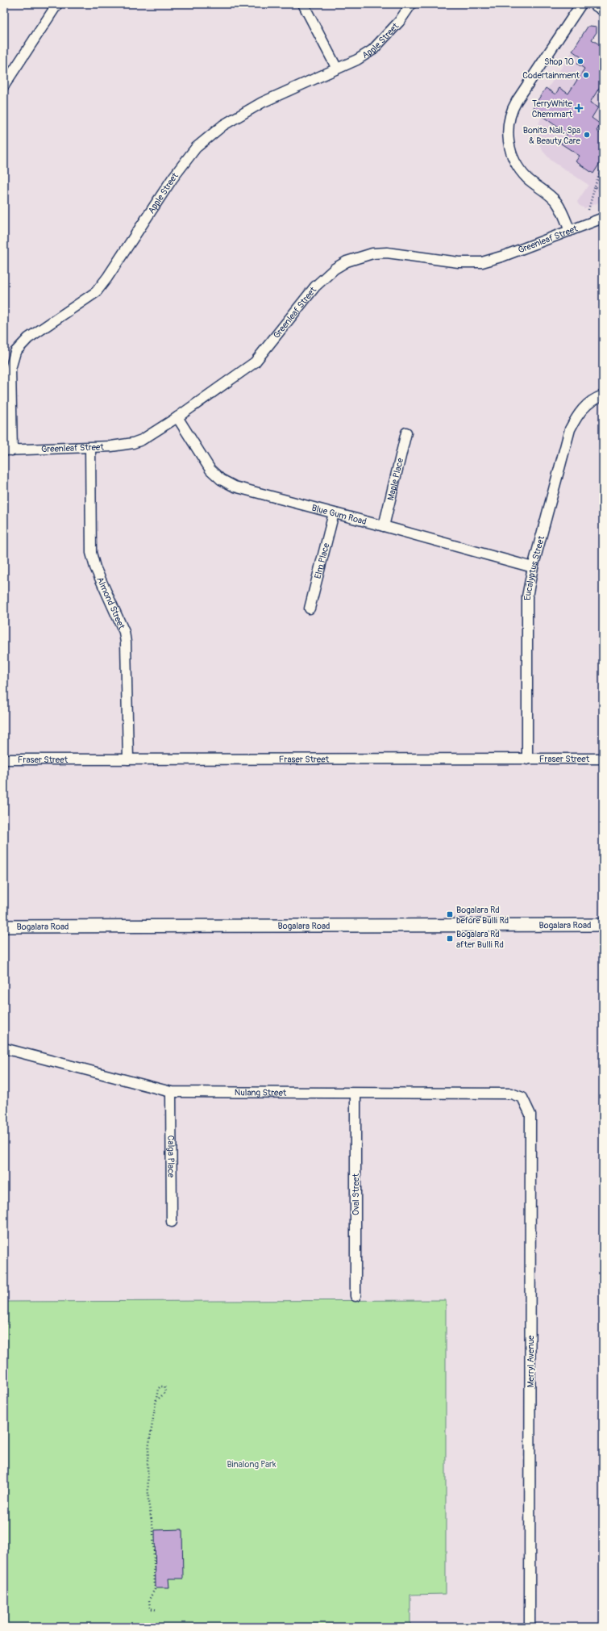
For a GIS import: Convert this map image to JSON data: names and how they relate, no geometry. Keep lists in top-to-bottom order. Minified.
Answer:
{"streets":{"street":["Apple Street","Greenleaf Street","Maple Place","Blue Gum Road","Elm Place","Eucalyptus Street","Almond Street","Fraser Street","Bogalara Road","Nulang Street","Calga Place","Oval Street","Merryl Avenue"]},"crossings":[["Apple Street","Greenleaf Street"],["Greenleaf Street","Blue Gum Road"],["Greenleaf Street","Almond Street"],["Maple Place","Blue Gum Road"],["Blue Gum Road","Elm Place"],["Blue Gum Road","Eucalyptus Street"],["Eucalyptus Street","Fraser Street"],["Almond Street","Fraser Street"],["Nulang Street","Calga Place"],["Nulang Street","Oval Street"],["Nulang Street","Merryl Avenue"]],"parks":["Binalong Park"],"places":{"other":["Shop 10","Codertainment","Bonita Nail, Spa & Beauty Care"],"health":["TerryWhite Chemmart"],"transit":["Bogalara Rd before Bulli Rd","Bogalara Rd after Bulli Rd"]}}
